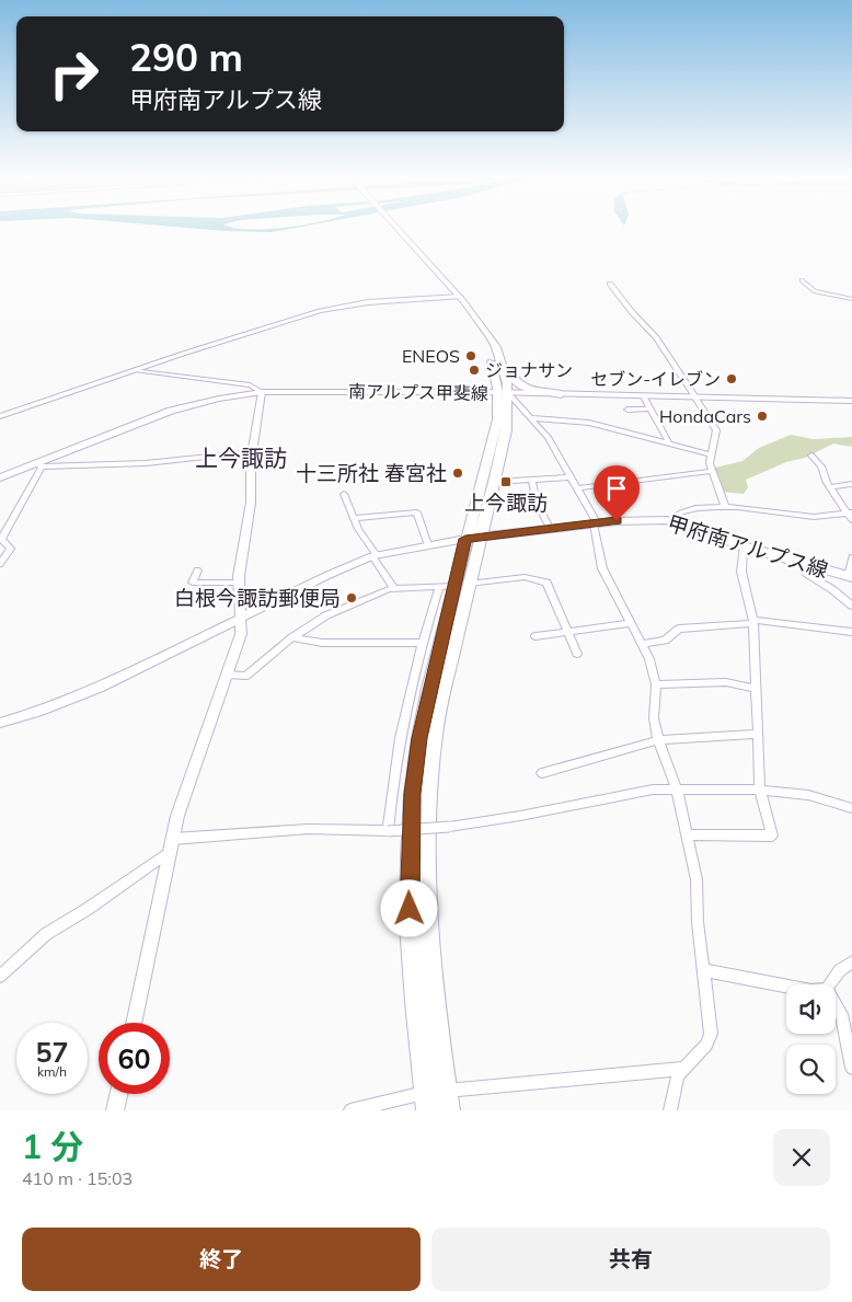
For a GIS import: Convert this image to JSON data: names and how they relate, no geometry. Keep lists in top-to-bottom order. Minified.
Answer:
{"streets":{"main road":["南アルプス甲斐線","甲府南アルプス線"]},"districts":["上今諏訪"],"places":{"other":["ENEOS","ジョナサン","セブン-イレブン","HondaCars","十三所社 春宮社","白根今諏訪郵便局"],"transit":["上今諏訪"]},"page":{"turn":["290 m","甲府南アルプス線"],"speed":"57 km/h","limit":"60","heading":["1 分","410 m · 15:03"],"buttons":["終了","共有"]}}
